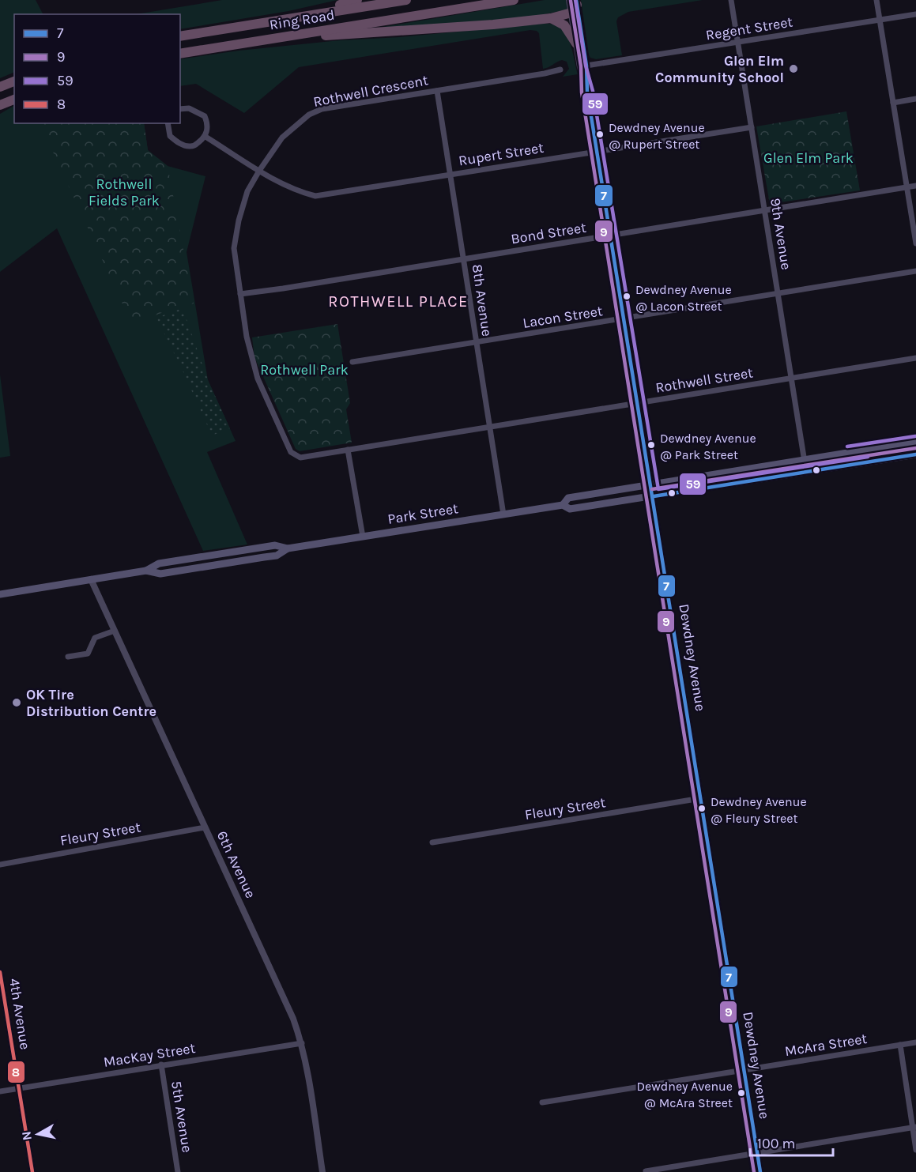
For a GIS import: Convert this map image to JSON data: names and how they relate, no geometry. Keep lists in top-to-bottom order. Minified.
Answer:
{"streets":{"highway":["Ring Road"],"main road":["Park Street"],"street":["Regent Street","Rothwell Crescent","Rupert Street","Bond Street","9th Avenue","8th Avenue","Lacon Street","Rothwell Street","Dewdney Avenue","Fleury Street","6th Avenue","4th Avenue","McAra Street","MacKay Street","5th Avenue"]},"crossings":[["Regent Street","9th Avenue"],["Regent Street","Dewdney Avenue"],["Rothwell Crescent","Rupert Street"],["Rothwell Crescent","Bond Street"],["Rothwell Crescent","8th Avenue"],["Rothwell Crescent","Rothwell Street"],["Rupert Street","9th Avenue"],["Rupert Street","8th Avenue"],["Rupert Street","Dewdney Avenue"],["Bond Street","9th Avenue"],["Bond Street","8th Avenue"],["Bond Street","Dewdney Avenue"],["9th Avenue","Lacon Street"],["9th Avenue","Rothwell Street"],["9th Avenue","Park Street"],["8th Avenue","Lacon Street"],["8th Avenue","Rothwell Street"],["8th Avenue","Park Street"],["Lacon Street","Dewdney Avenue"],["Rothwell Street","Dewdney Avenue"],["Park Street","Dewdney Avenue"],["Park Street","6th Avenue"],["Dewdney Avenue","Fleury Street"],["Dewdney Avenue","McAra Street"],["Fleury Street","6th Avenue"],["6th Avenue","MacKay Street"],["4th Avenue","MacKay Street"],["MacKay Street","5th Avenue"]],"districts":["ROTHWELL PLACE"],"parks":["Glen Elm Park","Rothwell Fields Park","Rothwell Park"],"places":["Glen Elm Community School","Dewdney Avenue @ Rupert Street","Dewdney Avenue @ Lacon Street","Dewdney Avenue @ Park Street","OK Tire Distribution Centre","Dewdney Avenue @ Fleury Street","Dewdney Avenue @ McAra Street"],"lines":["transit line 7","transit line 59","transit line 9","transit line 8"],"legend":["7","9","59","8"],"scale_bar":"100 m","north":"left"}
